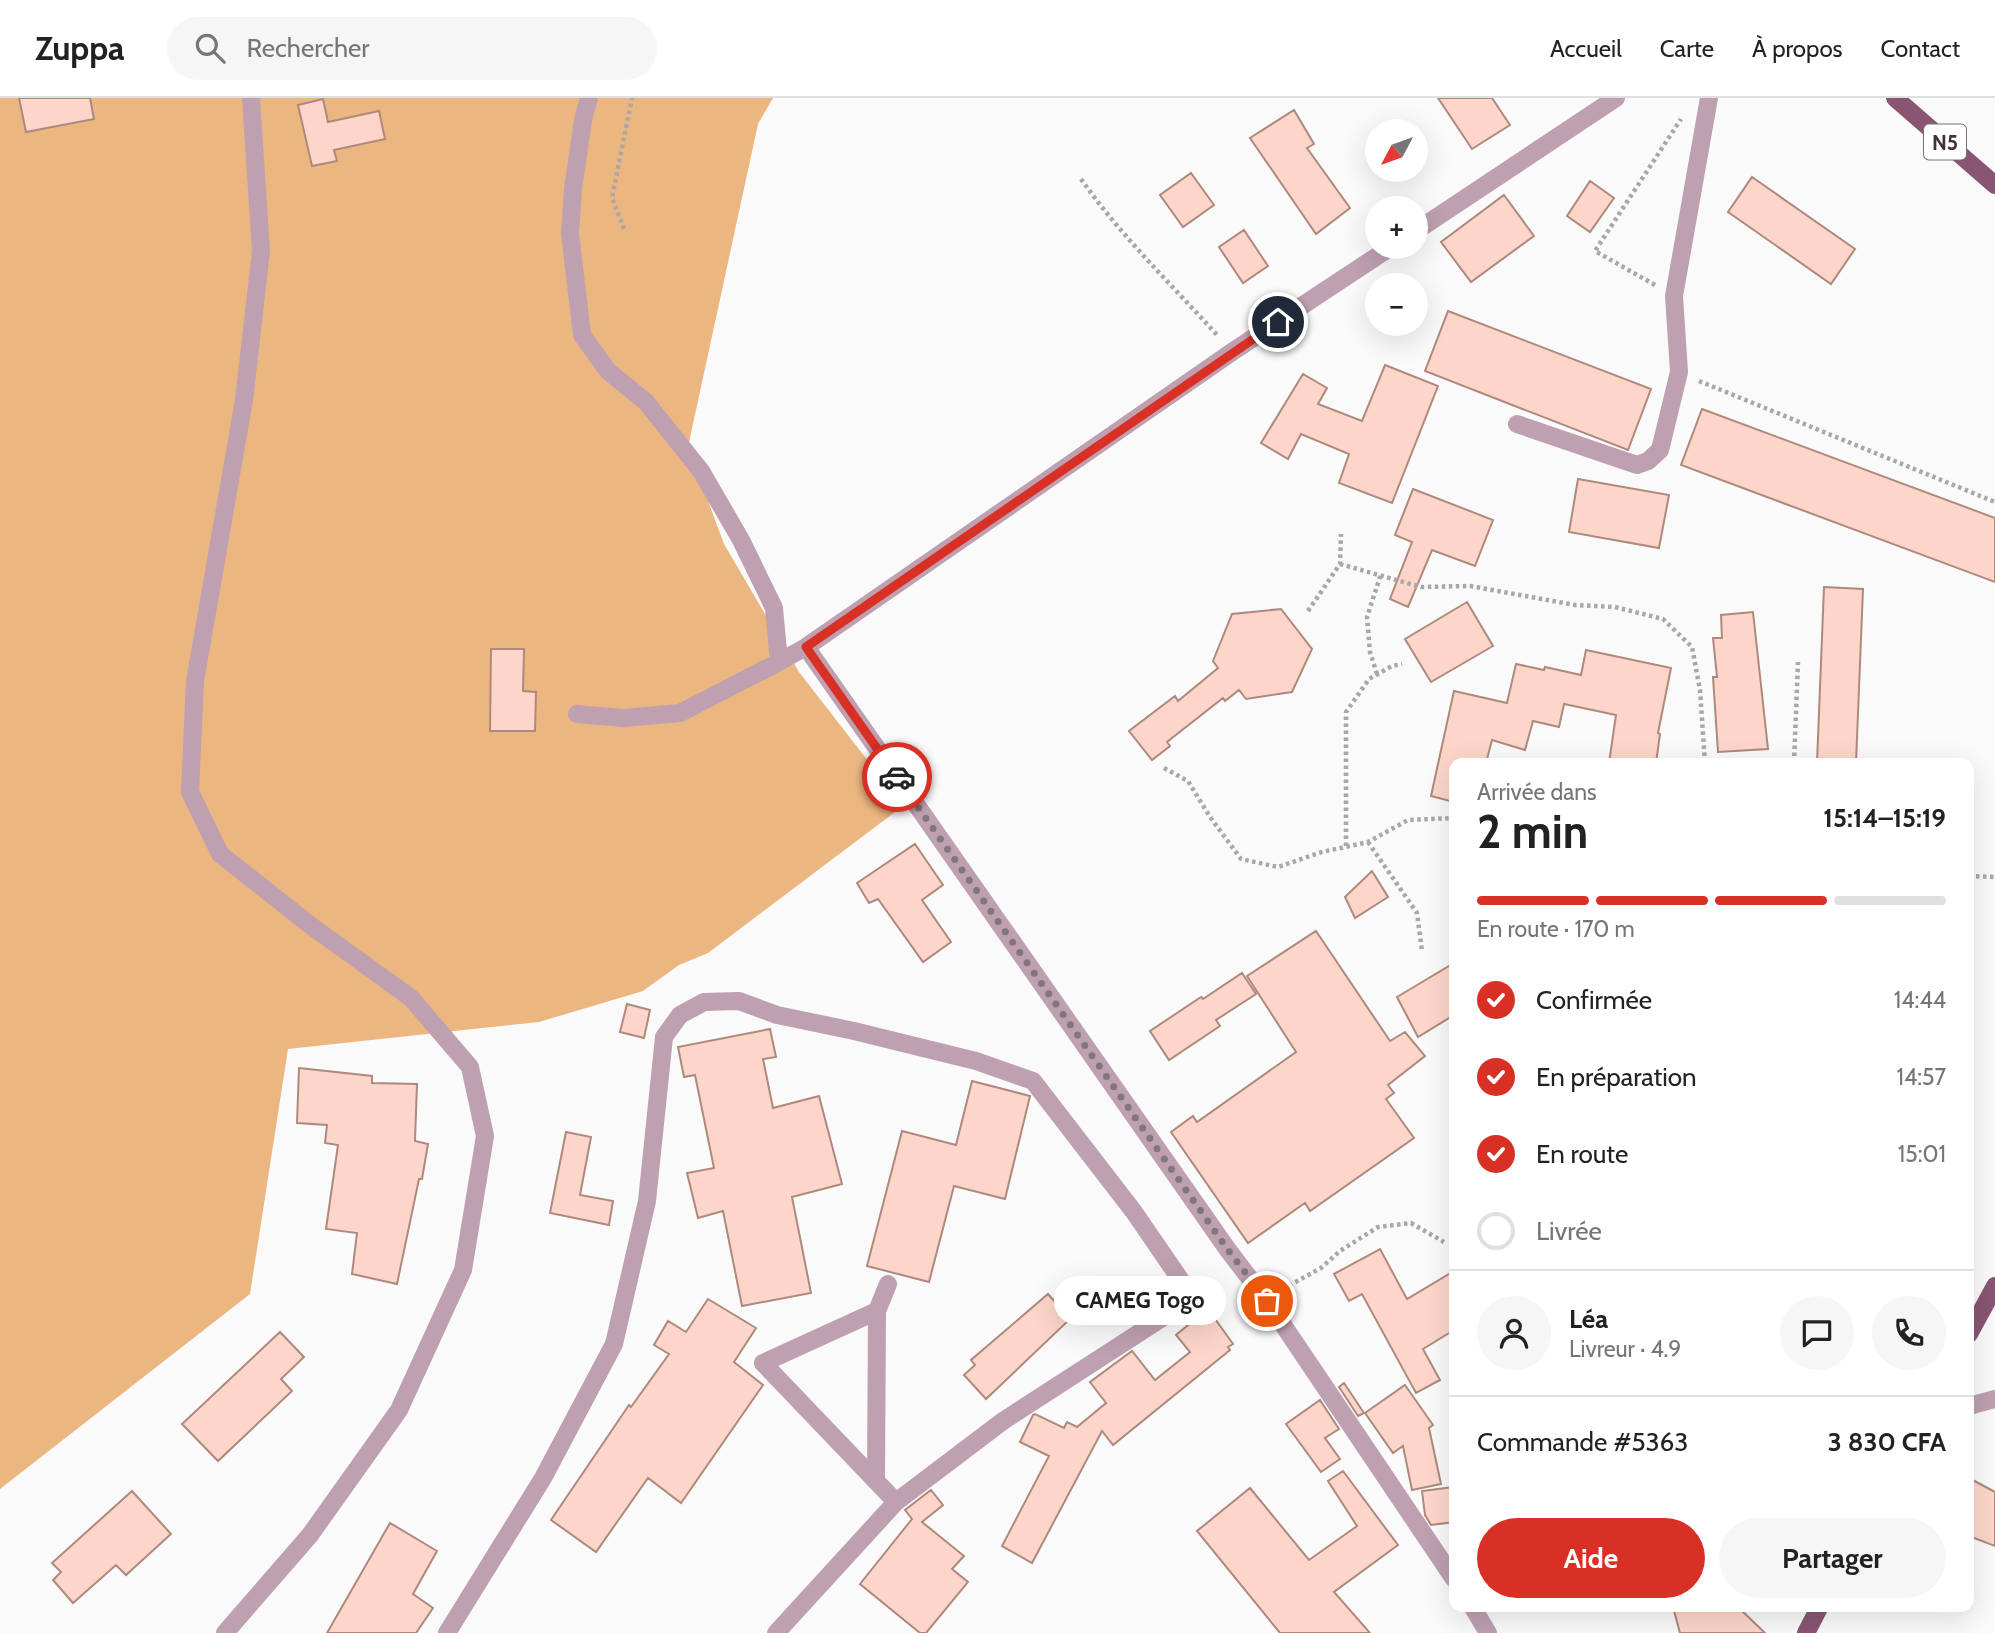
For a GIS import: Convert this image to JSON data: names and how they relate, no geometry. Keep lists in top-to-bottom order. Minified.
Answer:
{"streets":{"main road":["N5"]},"places":["CAMEG Togo"],"north":"bottom left","page":{"header":"Zuppa","search":"Rechercher","nav":["Accueil","Carte","À propos","Contact"],"map_buttons":["+","−"],"heading":["2 min","Arrivée dans","15:14–15:19"],"panel":["Léa","Livreur · 4.9","Commande #5363","3 830 CFA"],"bar":"En route · 170 m","list":[["Confirmée","14:44"],["En préparation","14:57"],["En route","15:01"],"Livrée"],"bubble":"CAMEG Togo","buttons":["Aide","Partager"]}}
